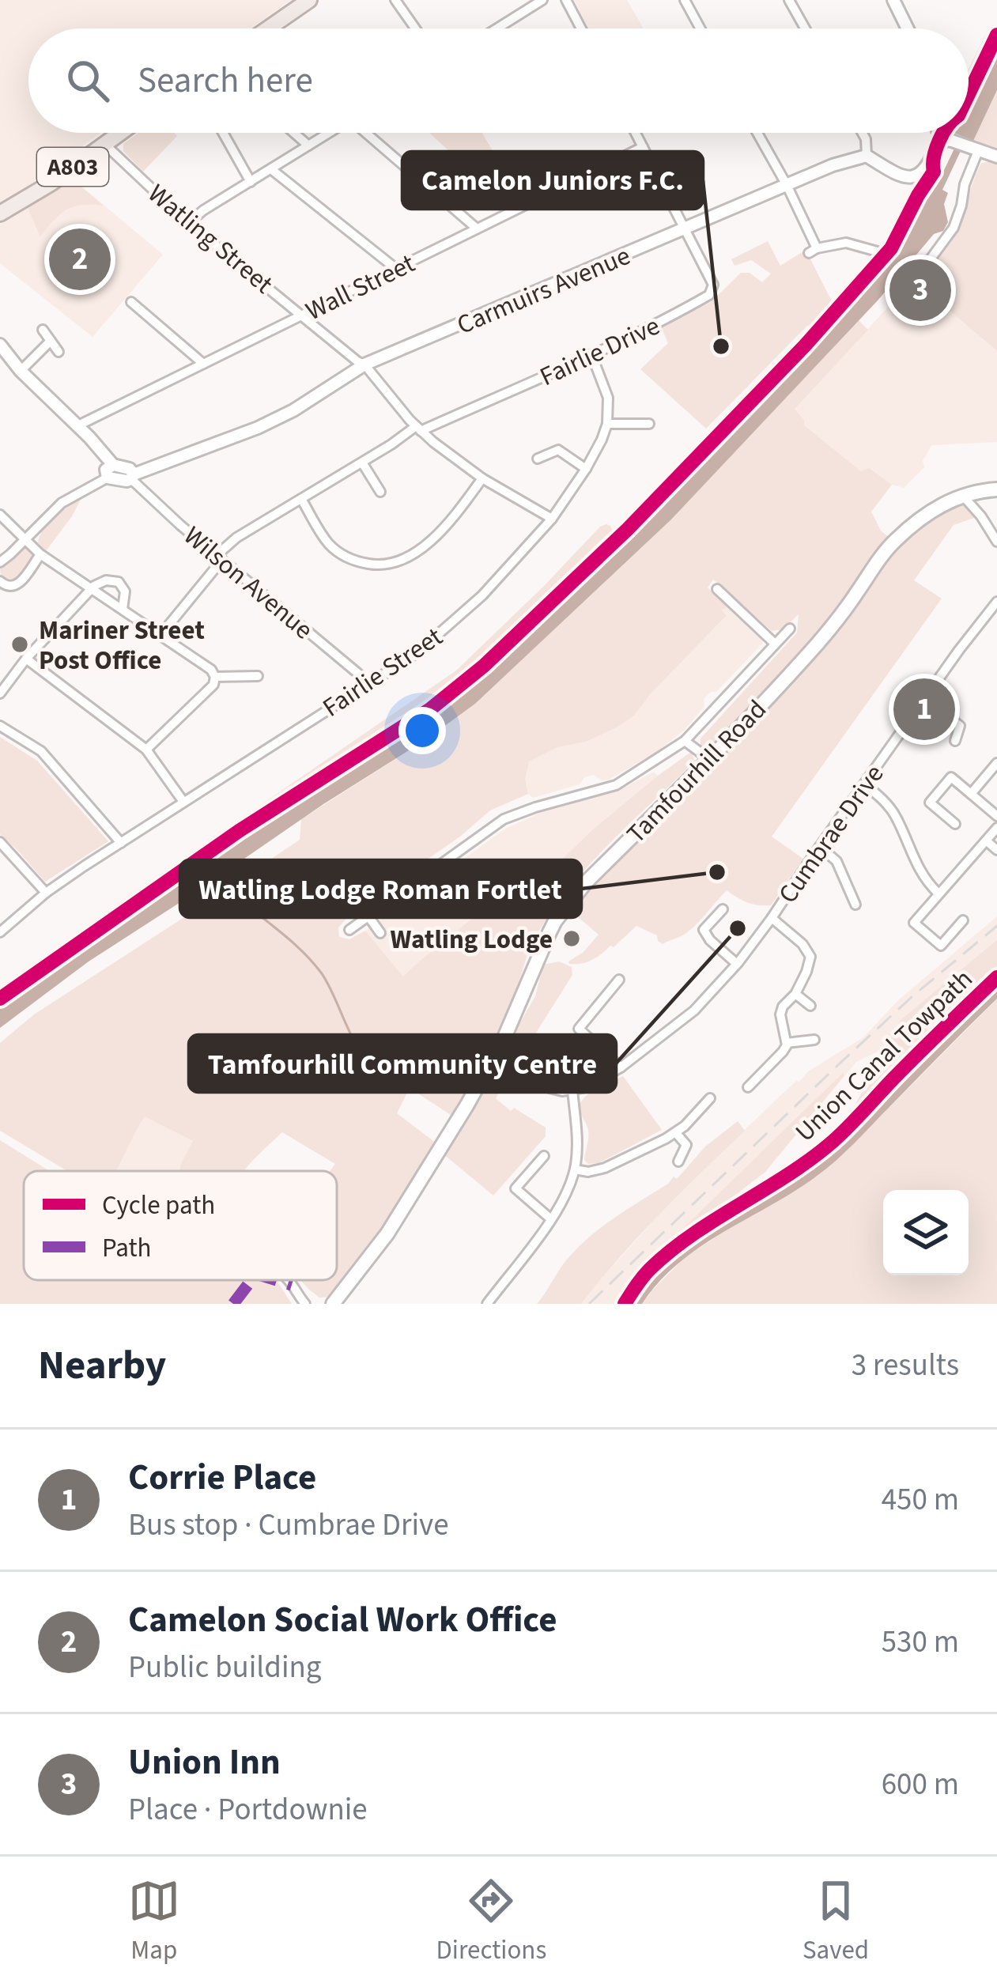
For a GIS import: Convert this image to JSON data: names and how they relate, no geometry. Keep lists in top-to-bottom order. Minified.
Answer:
{"streets":{"main road":["A803","Tamfourhill Road"],"street":["Watling Street","Wall Street","Carmuirs Avenue","Fairlie Drive","Wilson Avenue","Fairlie Street","Cumbrae Drive"],"cycle path":["Union Canal Towpath"]},"crossings":[["A803","Watling Street"],["Watling Street","Wall Street"],["Watling Street","Carmuirs Avenue"],["Watling Street","Fairlie Drive"],["Watling Street","Fairlie Street"],["Wall Street","Fairlie Drive"],["Carmuirs Avenue","Fairlie Drive"],["Carmuirs Avenue","Wilson Avenue"],["Fairlie Drive","Wilson Avenue"],["Wilson Avenue","Fairlie Street"]],"places":["Camelon Juniors F.C.","Mariner Street Post Office","Watling Lodge Roman Fortlet","Tamfourhill Community Centre","Watling Lodge"],"legend":["Cycle path","Path"],"page":{"search":"Search here","pins":["2","3","1"],"heading":["Nearby","3 results"],"list":[{"mark":"1","name":"Corrie Place","note":"Bus stop · Cumbrae Drive","value":"450 m"},{"mark":"2","name":"Camelon Social Work Office","note":"Public building","value":"530 m"},{"mark":"3","name":"Union Inn","note":"Place · Portdownie","value":"600 m"}],"nav":["Map","Directions","Saved"]}}
